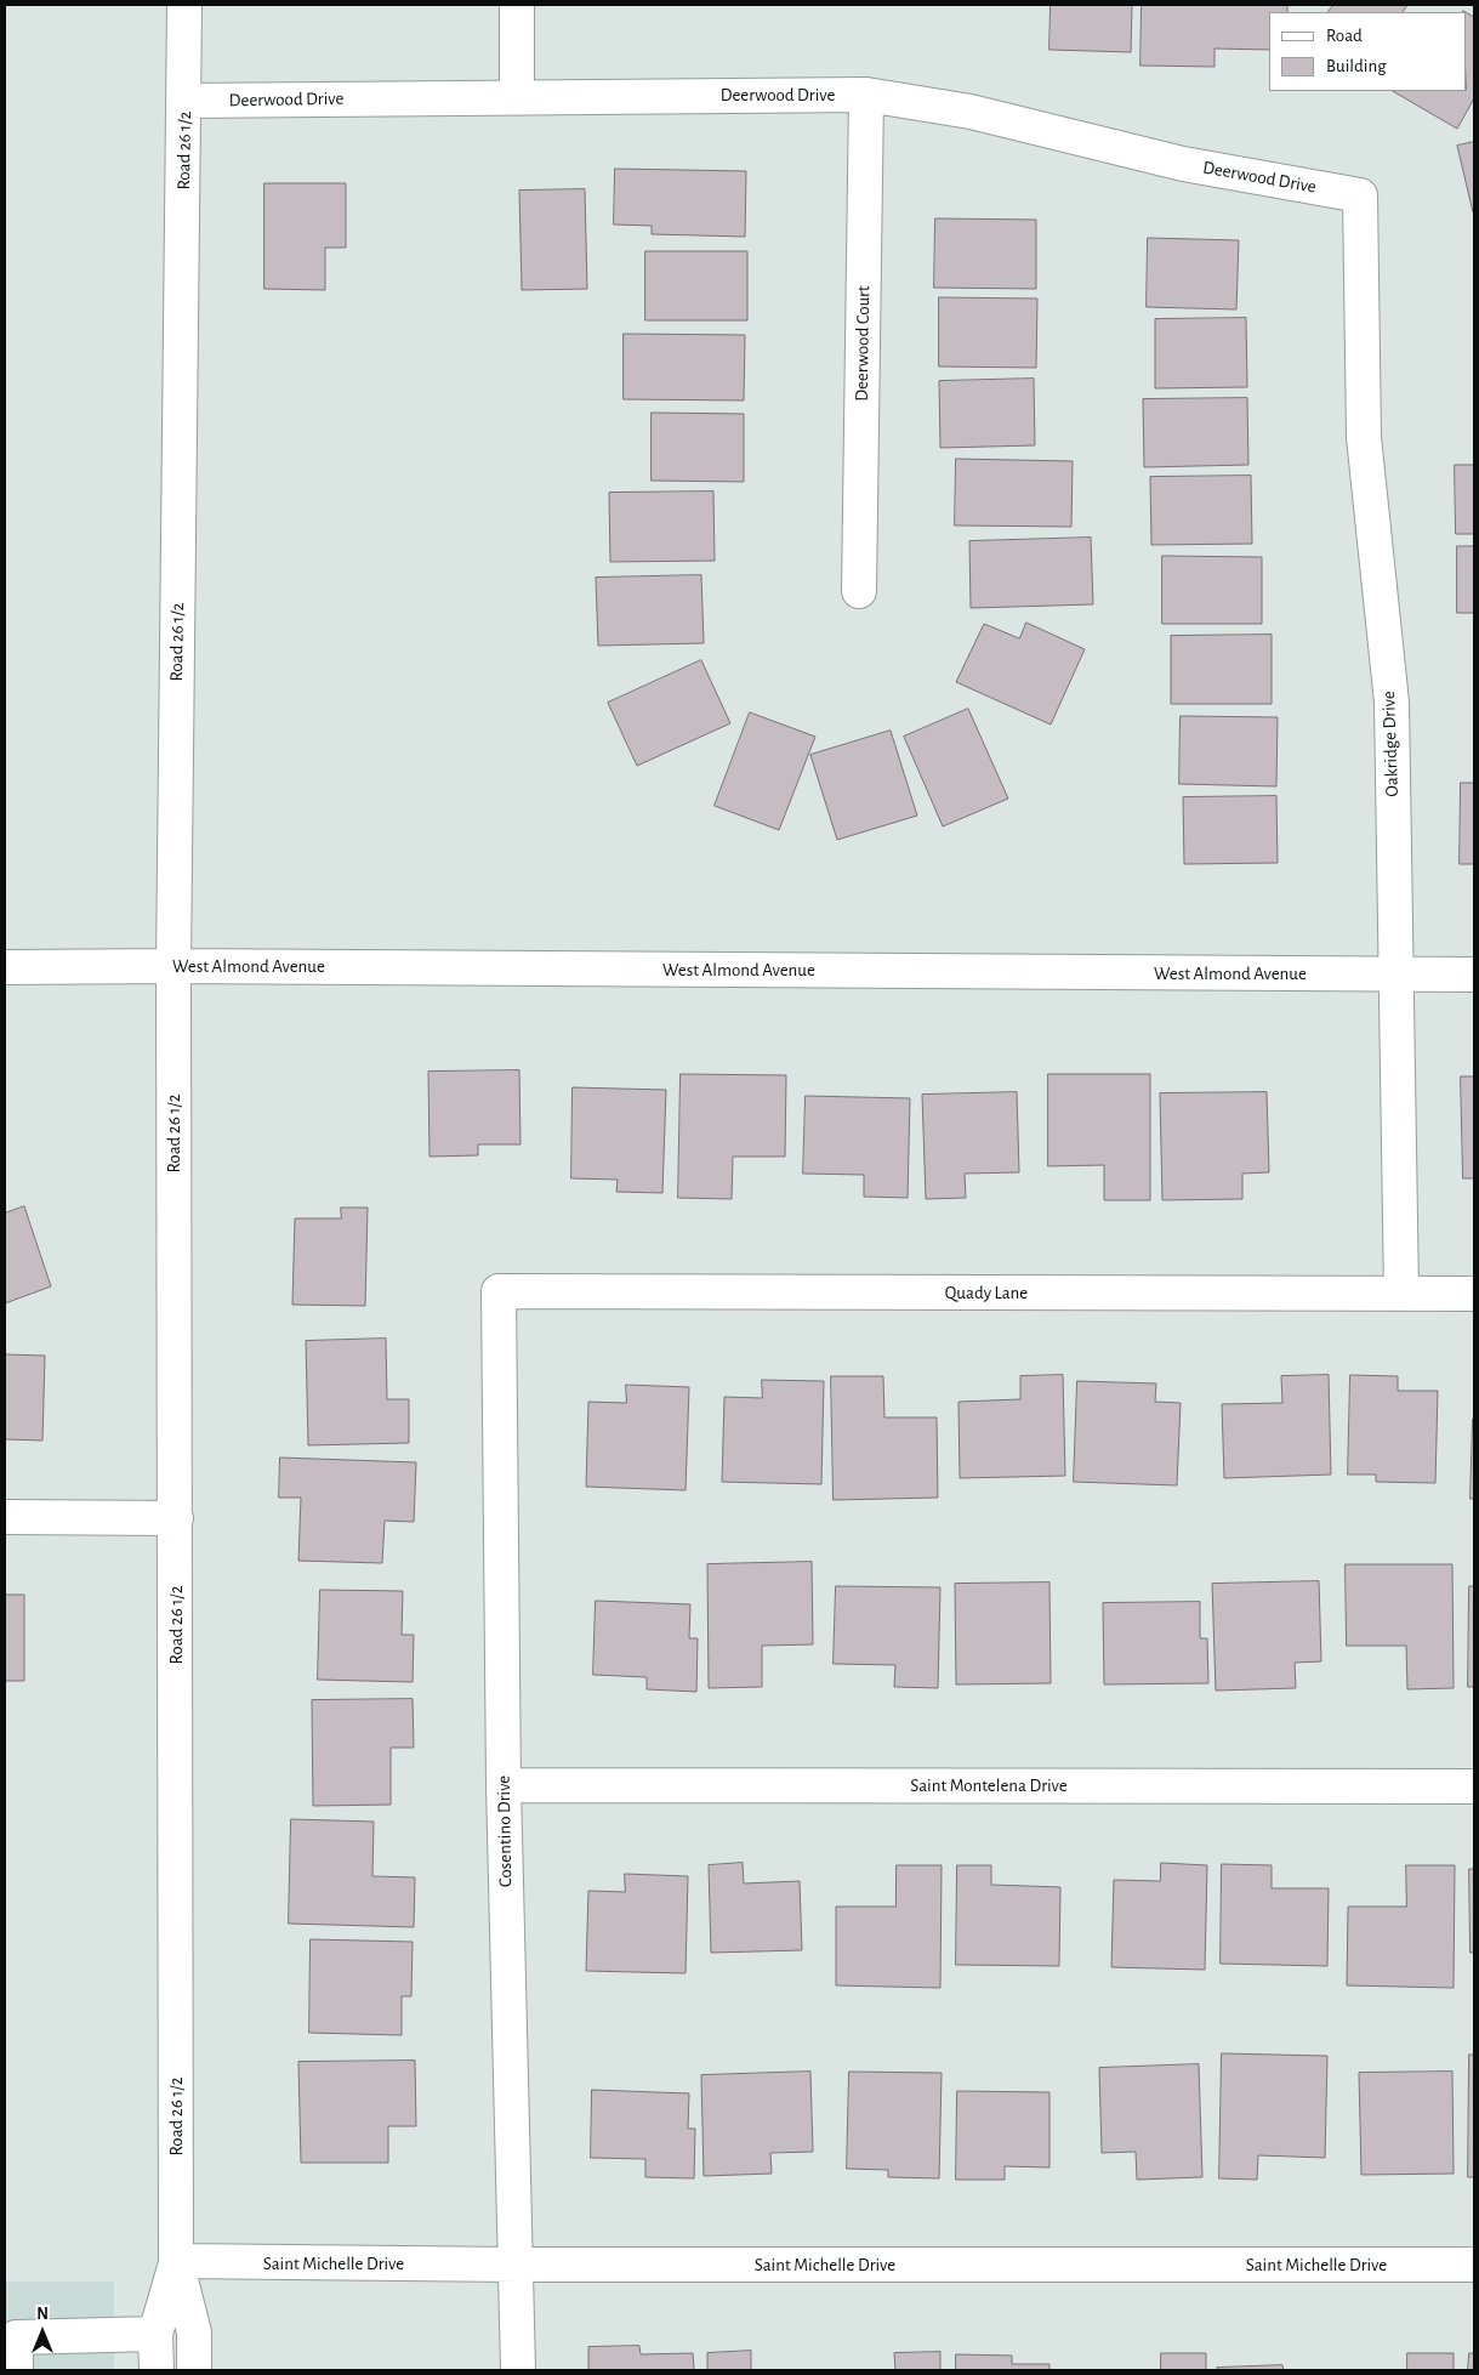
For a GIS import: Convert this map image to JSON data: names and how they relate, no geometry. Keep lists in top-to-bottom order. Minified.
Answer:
{"streets":{"street":["Deerwood Drive","Road 26 1/2","Deerwood Court","Oakridge Drive","West Almond Avenue","Quady Lane","Saint Montelena Drive","Cosentino Drive","Saint Michelle Drive"]},"crossings":[["Deerwood Drive","Road 26 1/2"],["Deerwood Drive","Deerwood Court"],["Deerwood Drive","Oakridge Drive"],["Road 26 1/2","West Almond Avenue"],["Road 26 1/2","Saint Michelle Drive"],["Oakridge Drive","West Almond Avenue"],["Oakridge Drive","Quady Lane"],["Quady Lane","Cosentino Drive"],["Saint Montelena Drive","Cosentino Drive"],["Cosentino Drive","Saint Michelle Drive"]],"legend":["Road","Building"],"north":"top"}
